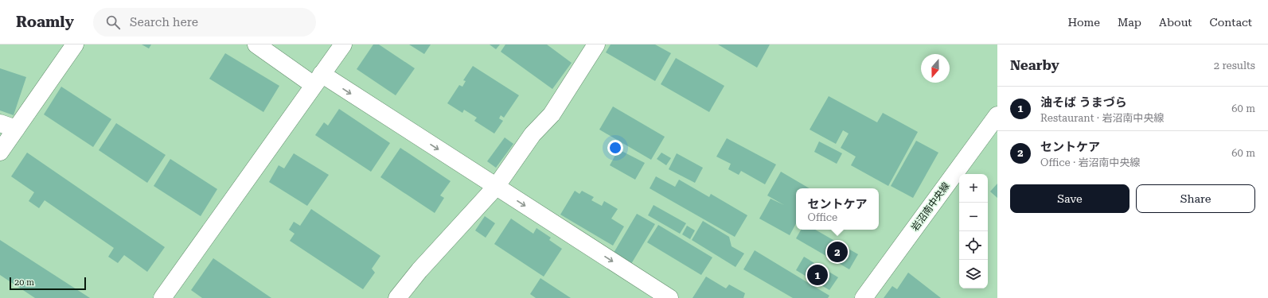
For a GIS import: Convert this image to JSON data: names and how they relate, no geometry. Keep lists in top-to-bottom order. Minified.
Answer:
{"streets":{"street":["岩沼南中央線"]},"scale_bar":"20 m","north":"bottom","page":{"header":"Roamly","search":"Search here","nav":["Home","Map","About","Contact"],"heading":["Nearby","2 results"],"list":[{"mark":"1","name":"油そば うまづら","note":"Restaurant · 岩沼南中央線","value":"60 m"},{"mark":"2","name":"セントケア","note":"Office · 岩沼南中央線","value":"60 m"}],"map_buttons":["+","−"],"buttons":["Save","Share"],"popup":["セントケア","Office"],"pins":["2","1"],"scale":"20 m"}}
